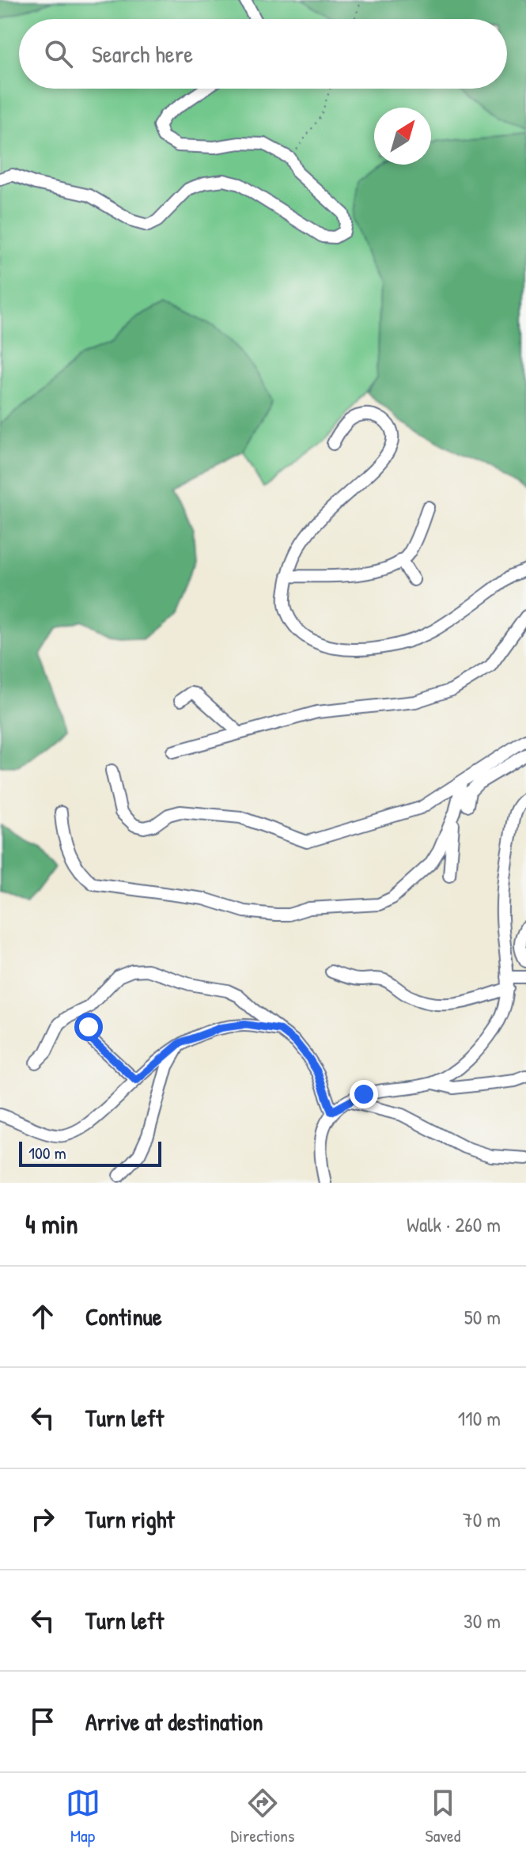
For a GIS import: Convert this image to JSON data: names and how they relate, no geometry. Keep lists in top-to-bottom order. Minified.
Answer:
{"scale_bar":"100 m","north":"top right","page":{"search":"Search here","scale":"100 m","heading":["4 min","Walk · 260 m"],"list":[["Continue","50 m"],["Turn left","110 m"],["Turn right","70 m"],["Turn left","30 m"],"Arrive at destination"],"nav":["Map","Directions","Saved"]}}
